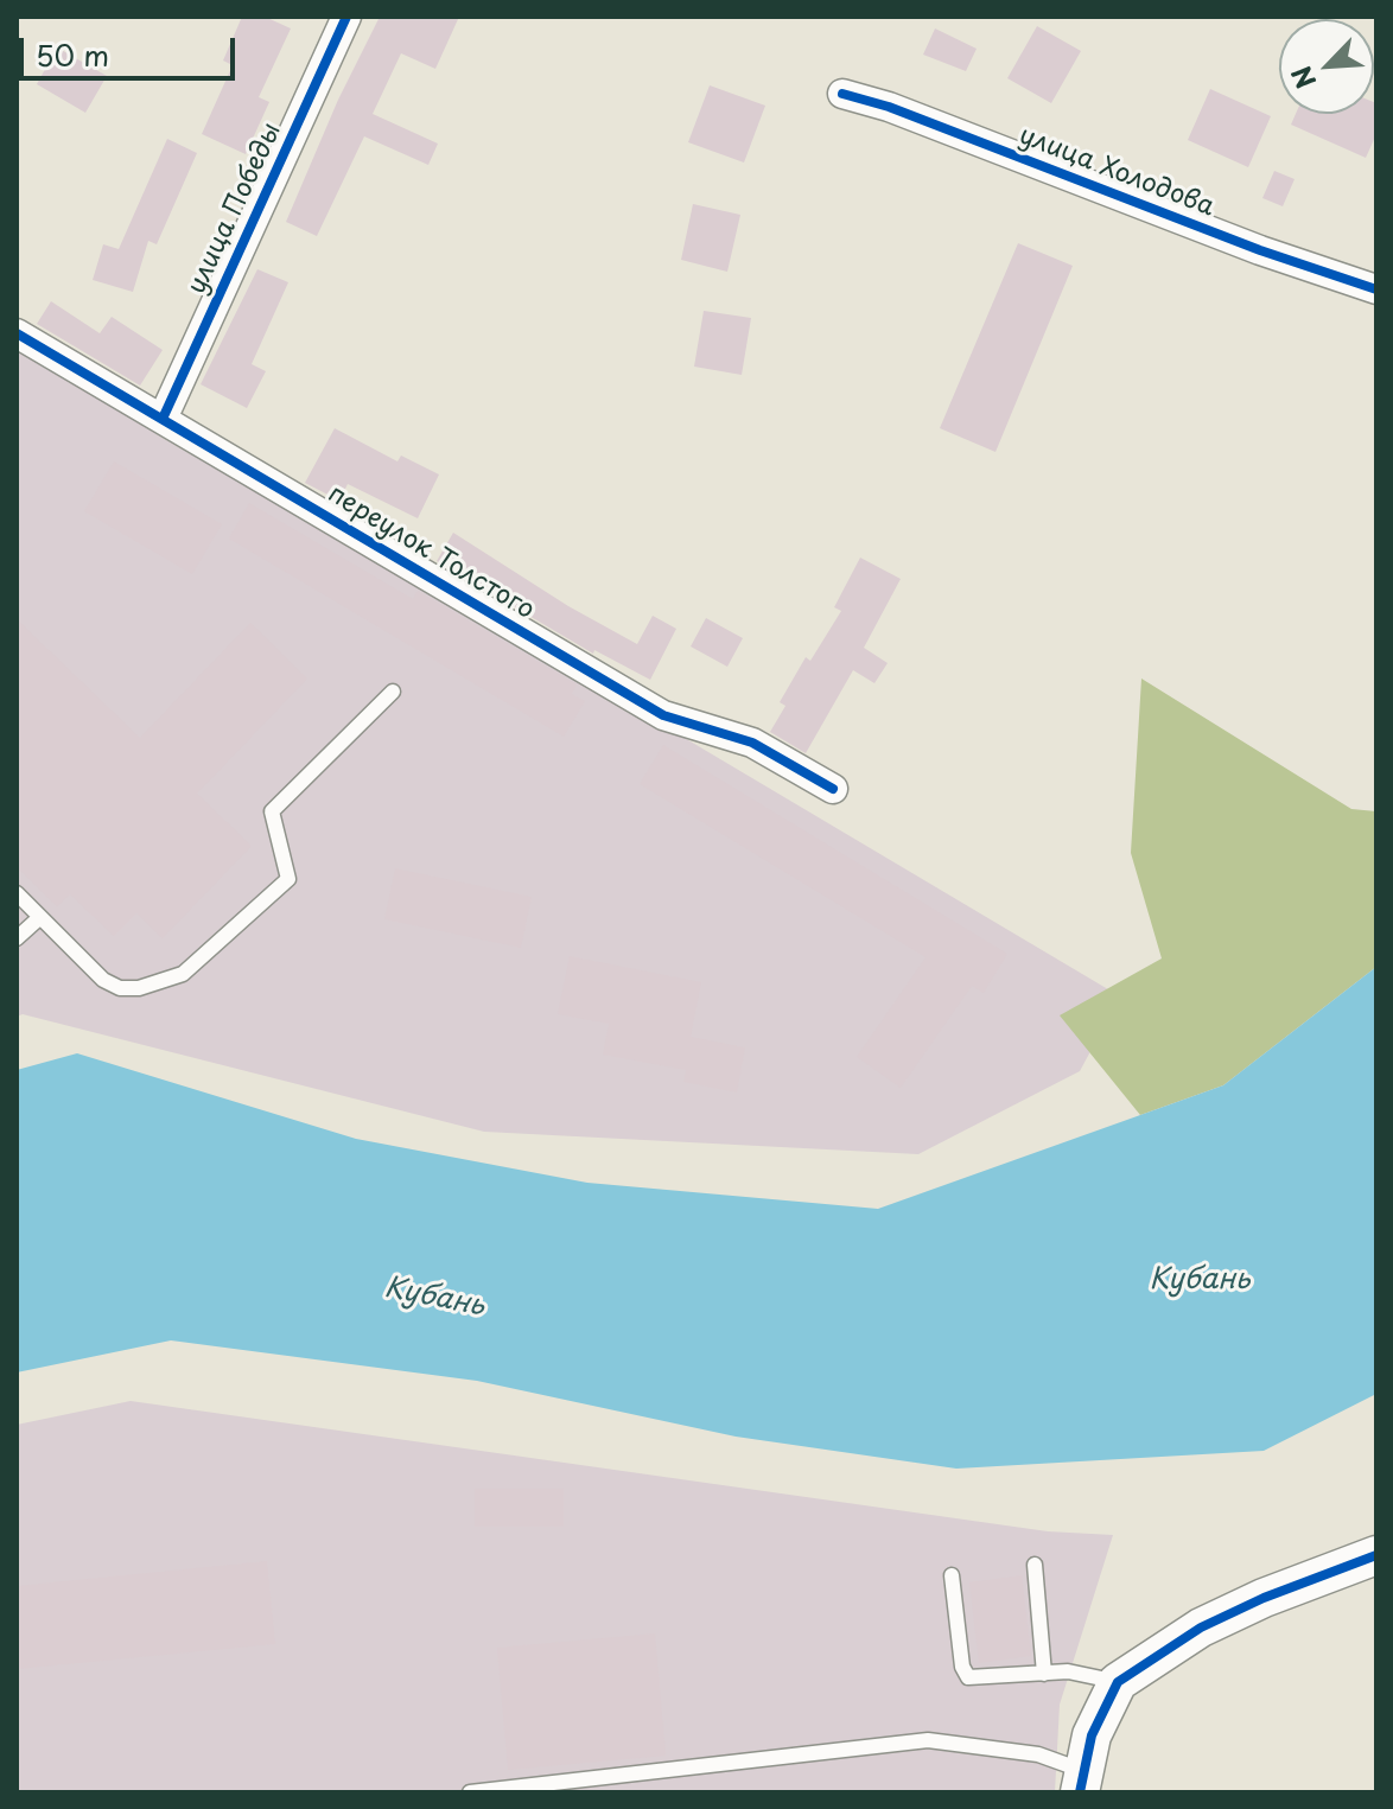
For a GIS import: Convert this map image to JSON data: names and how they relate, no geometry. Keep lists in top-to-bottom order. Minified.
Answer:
{"streets":{"street":["улица Холодова","улица Победы","переулок Толстого"]},"crossings":[["улица Победы","переулок Толстого"]],"water":["Кубань"],"scale_bar":"50 m","north":"bottom left"}
